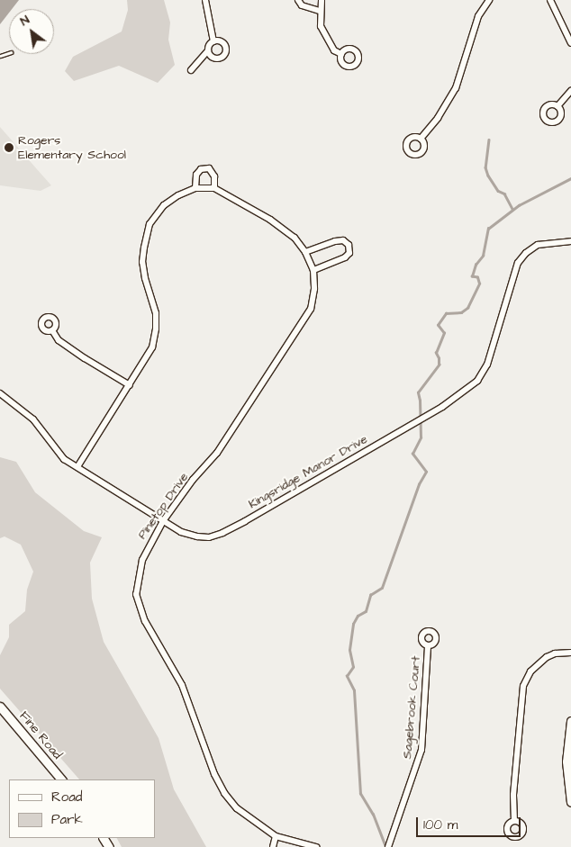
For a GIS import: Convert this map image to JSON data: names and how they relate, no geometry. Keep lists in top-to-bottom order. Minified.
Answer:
{"streets":{"street":["Kingsridge Manor Drive","Pinetop Drive","Sagebrook Court","Fine Road"]},"crossings":[["Kingsridge Manor Drive","Pinetop Drive"]],"places":["Rogers Elementary School"],"legend":["Road","Park"],"scale_bar":"100 m","north":"top left"}
